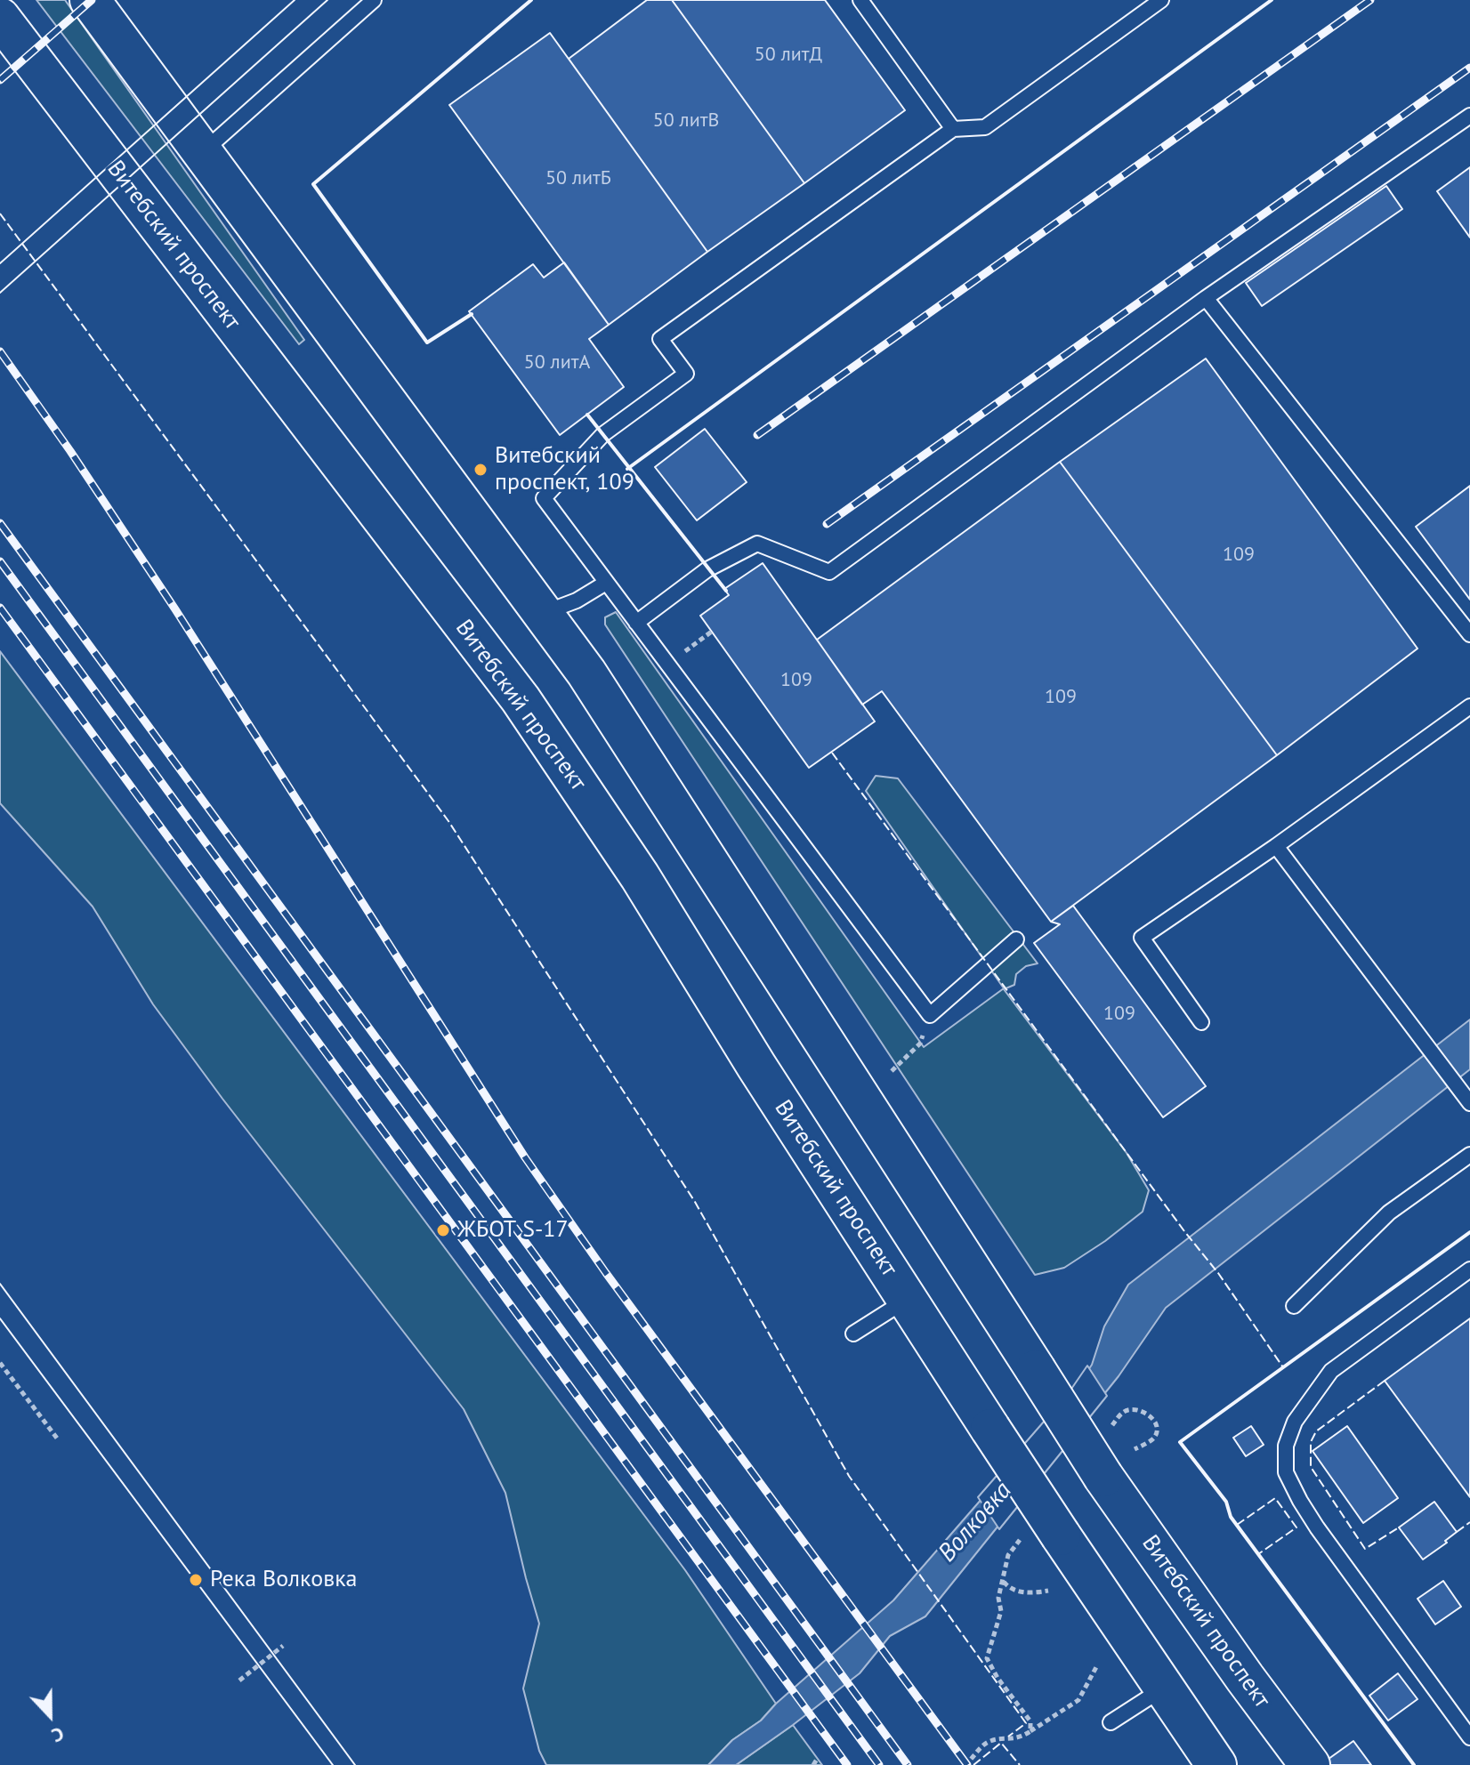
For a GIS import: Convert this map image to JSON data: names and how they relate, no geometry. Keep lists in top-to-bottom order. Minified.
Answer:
{"streets":{"main road":["Витебский проспект"]},"water":["Волковка"],"places":["Витебский проспект, 109","ЖБОТ S-17","Река Волковка"],"house_numbers":["50 литД","50 литВ","50 литБ","50 литА","109","109","109","109"],"north":"bottom"}
